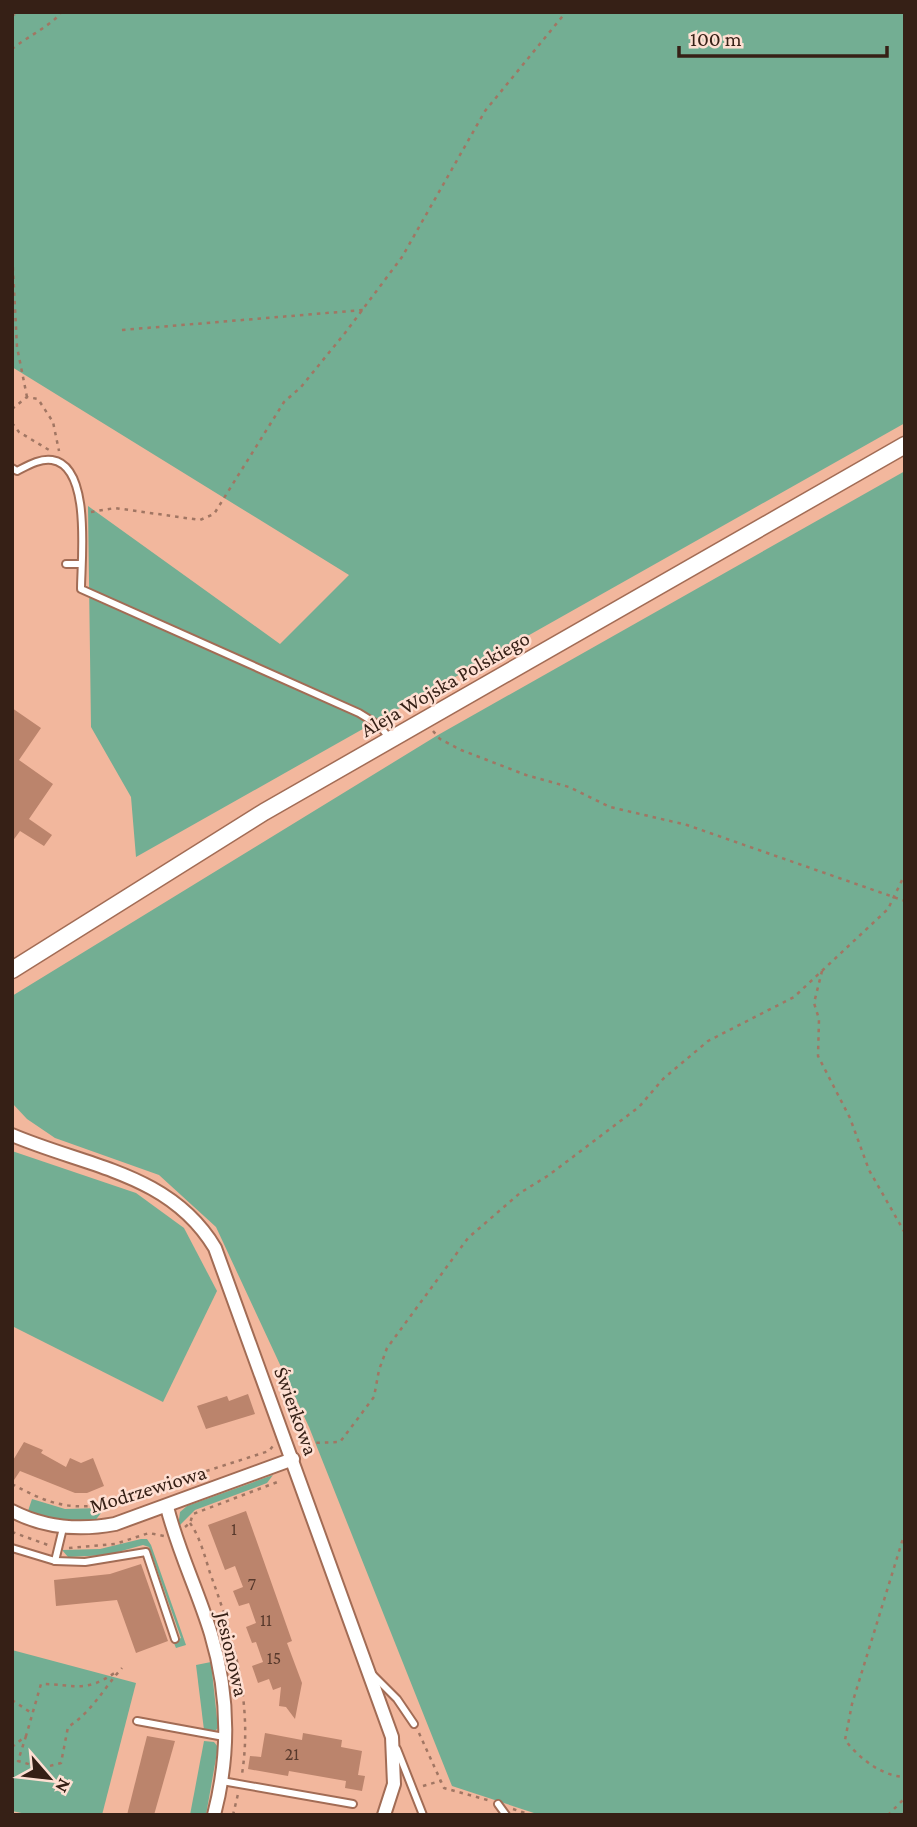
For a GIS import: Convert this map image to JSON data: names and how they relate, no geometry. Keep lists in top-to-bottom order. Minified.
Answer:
{"streets":{"main road":["Aleja Wojska Polskiego"],"street":["Świerkowa","Modrzewiowa","Jesionowa"]},"crossings":[["Świerkowa","Modrzewiowa"],["Modrzewiowa","Jesionowa"]],"house_numbers":["1","7","11","15","21"],"scale_bar":"100 m","north":"bottom right"}
